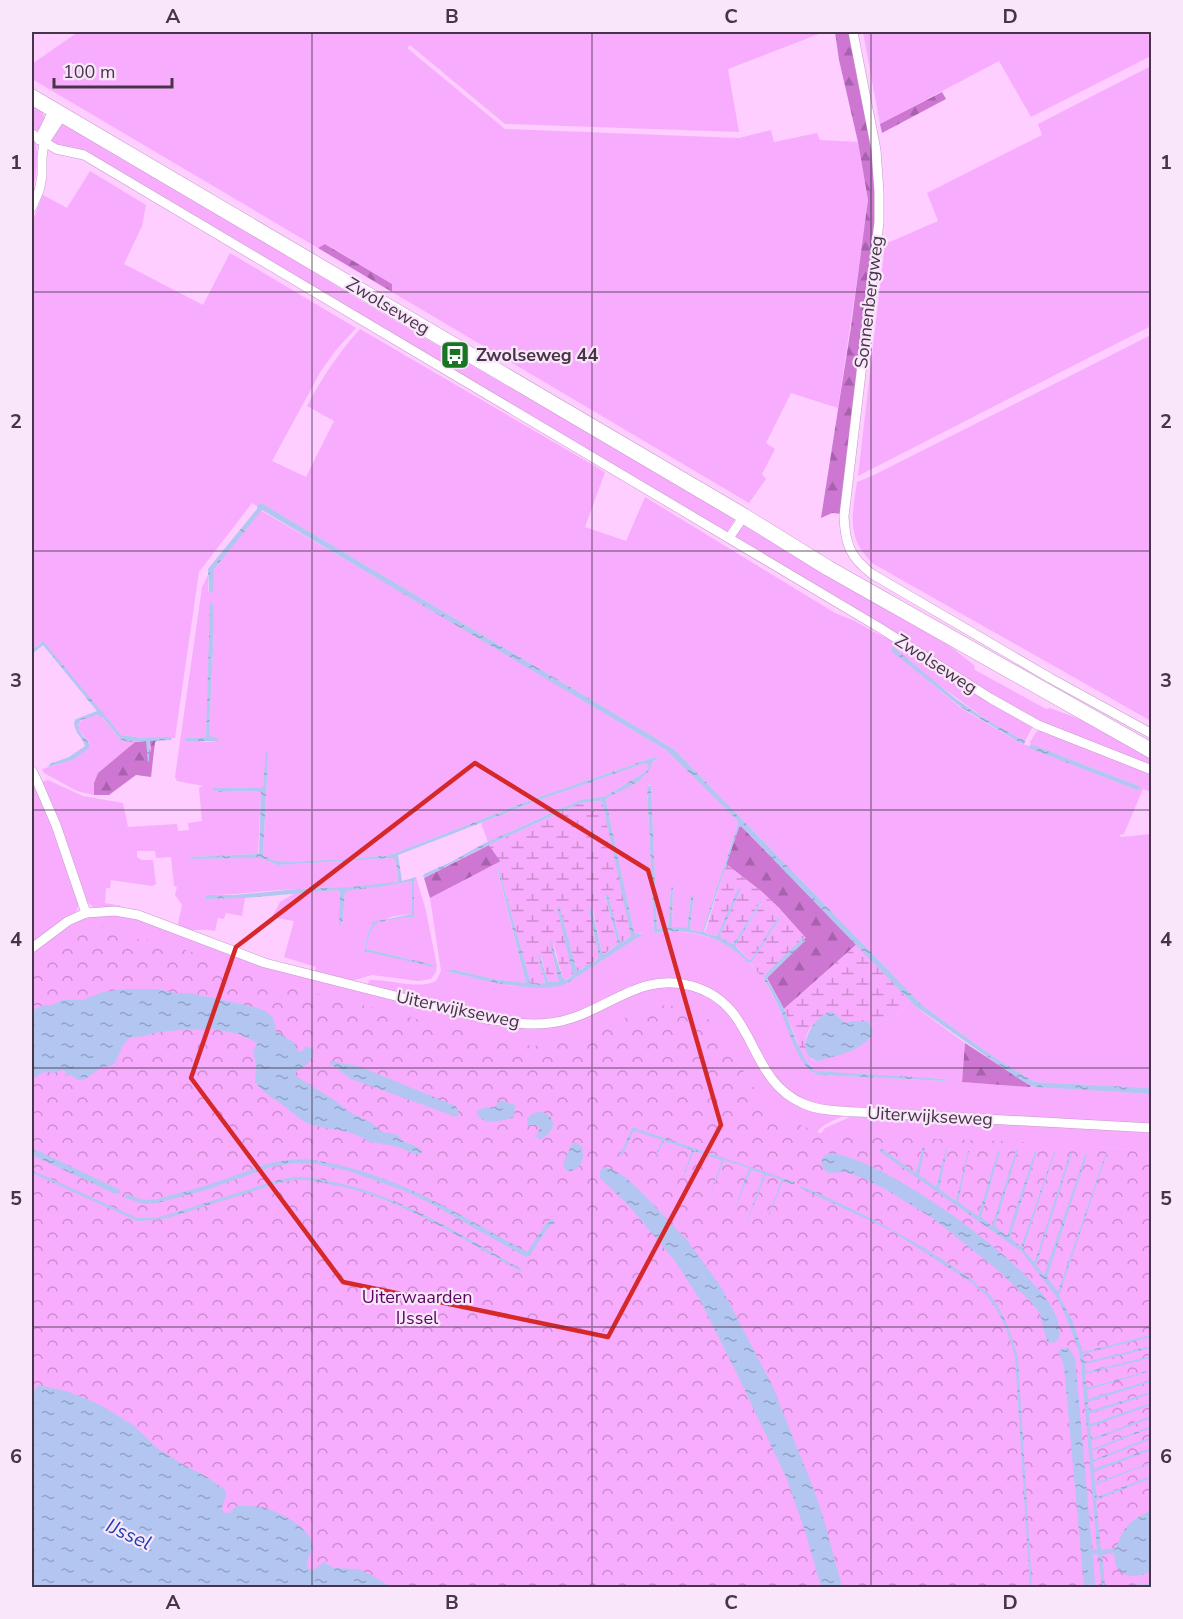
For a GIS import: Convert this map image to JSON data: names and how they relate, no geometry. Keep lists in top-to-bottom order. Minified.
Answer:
{"streets":{"main road":["Zwolseweg"],"street":["Sonnenbergweg","Uiterwijkseweg"]},"water":["IJssel"],"parks":["Uiterwaarden IJssel"],"places":{"bus stop":["Zwolseweg 44"]},"scale_bar":"100 m","grid":{"columns":["A","B","C","D"],"rows":["1","2","3","4","5","6"]}}
